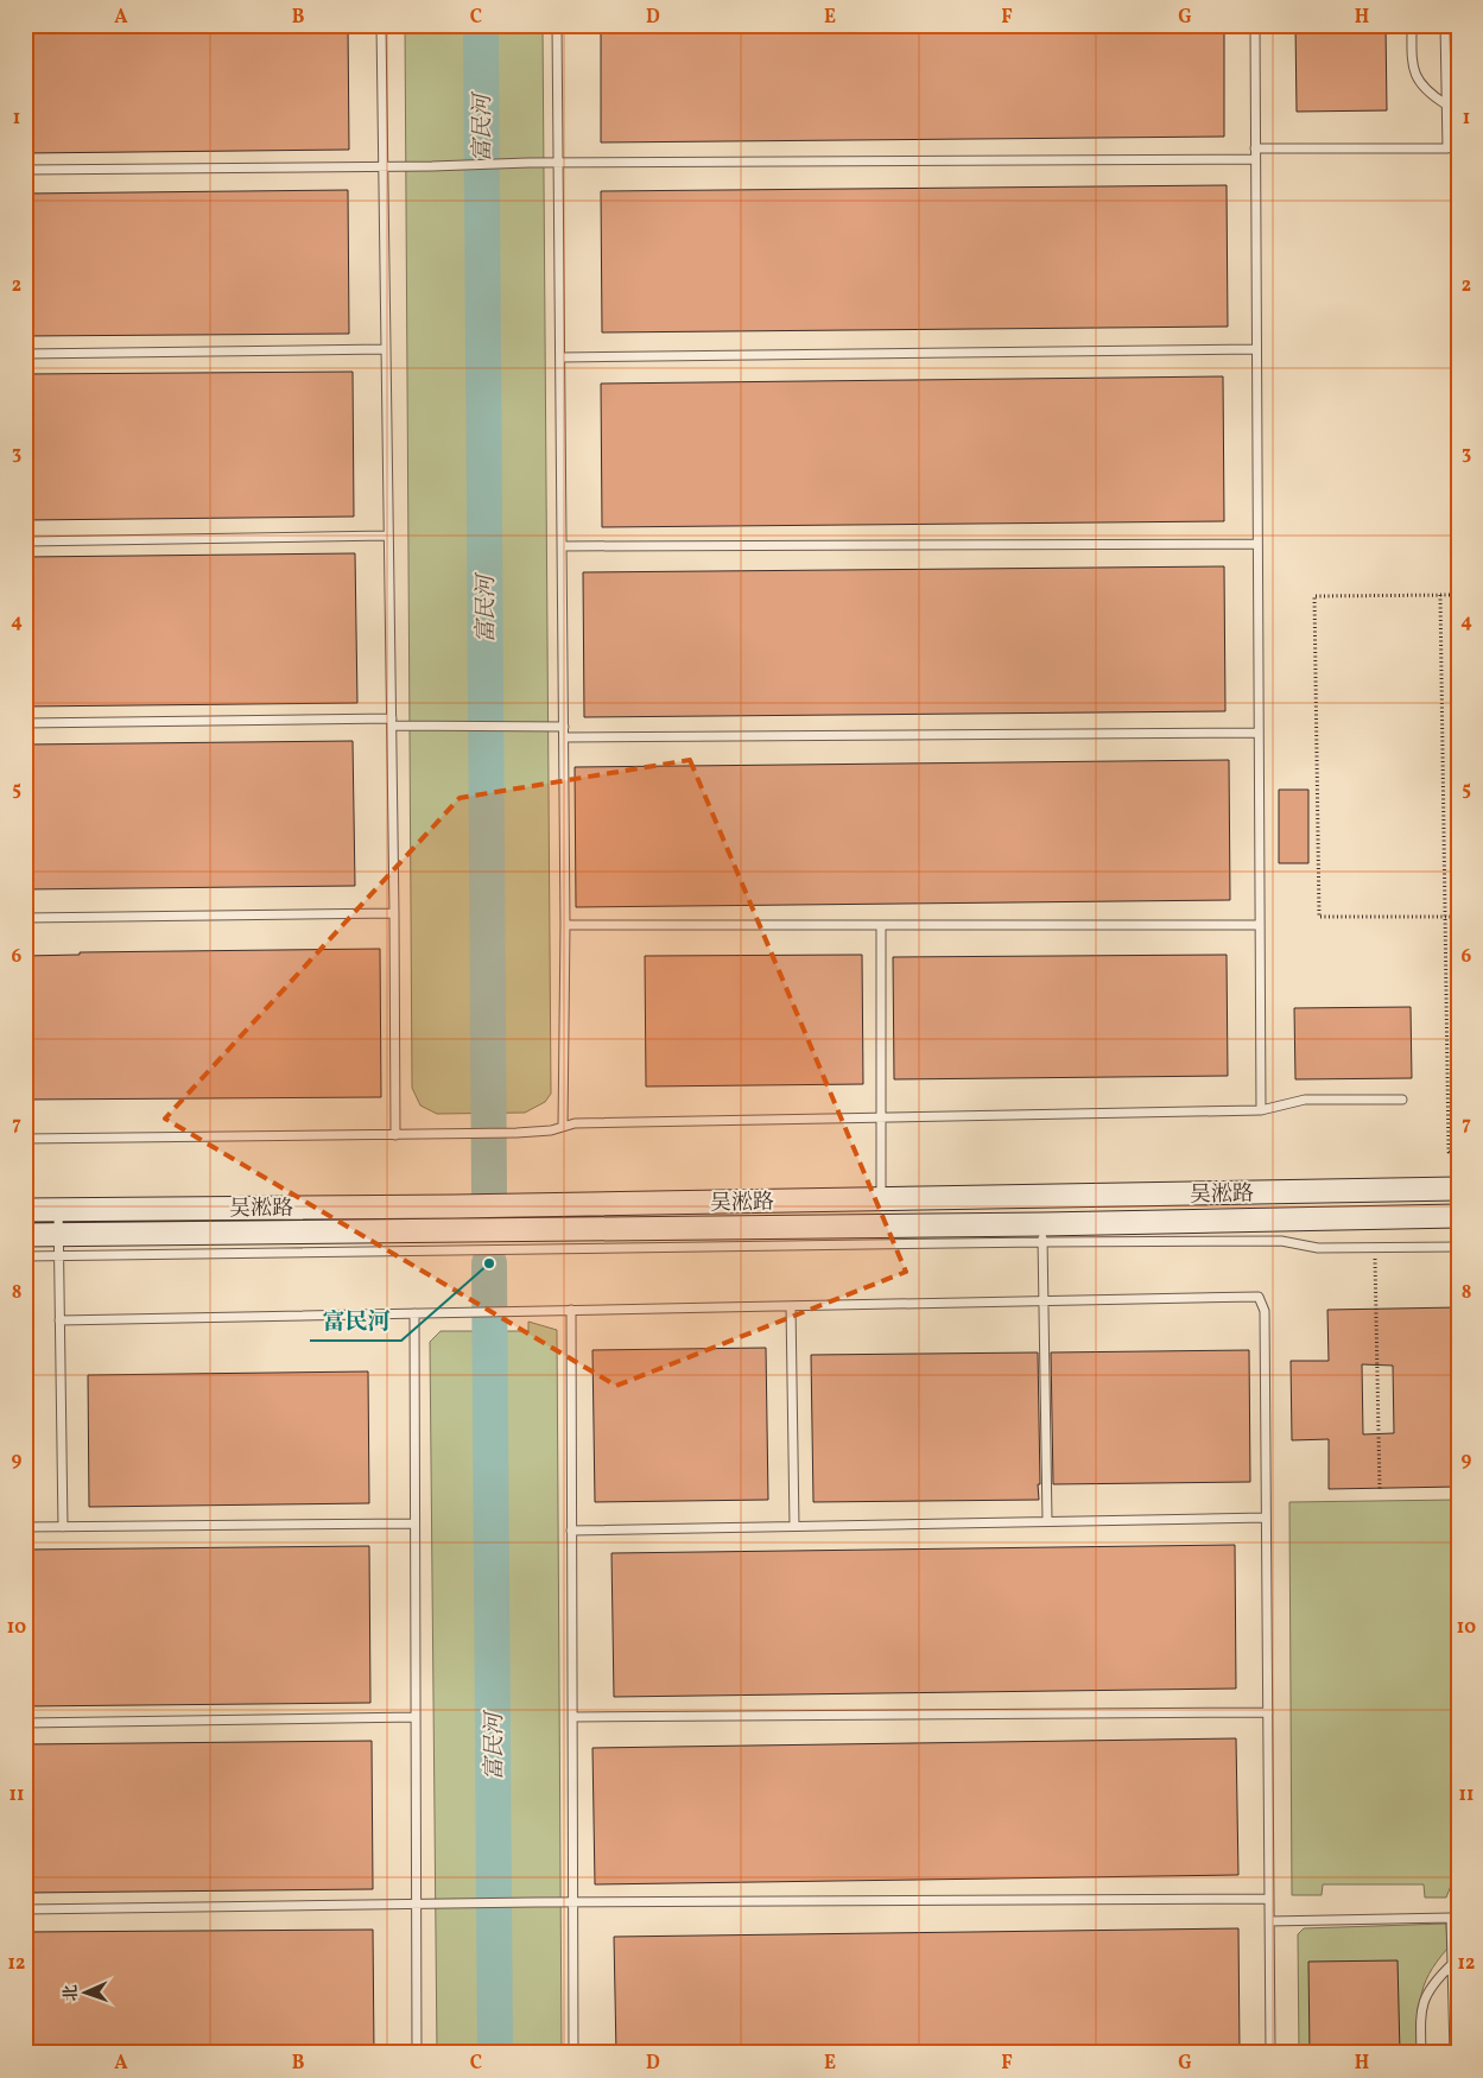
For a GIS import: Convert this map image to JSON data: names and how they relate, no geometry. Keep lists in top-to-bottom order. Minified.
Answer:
{"streets":{"main road":["吴淞路"]},"water":["富民河"],"places":["富民河"],"north":"left","grid":{"columns":["A","B","C","D","E","F","G","H"],"rows":["1","2","3","4","5","6","7","8","9","10","11","12"]}}
